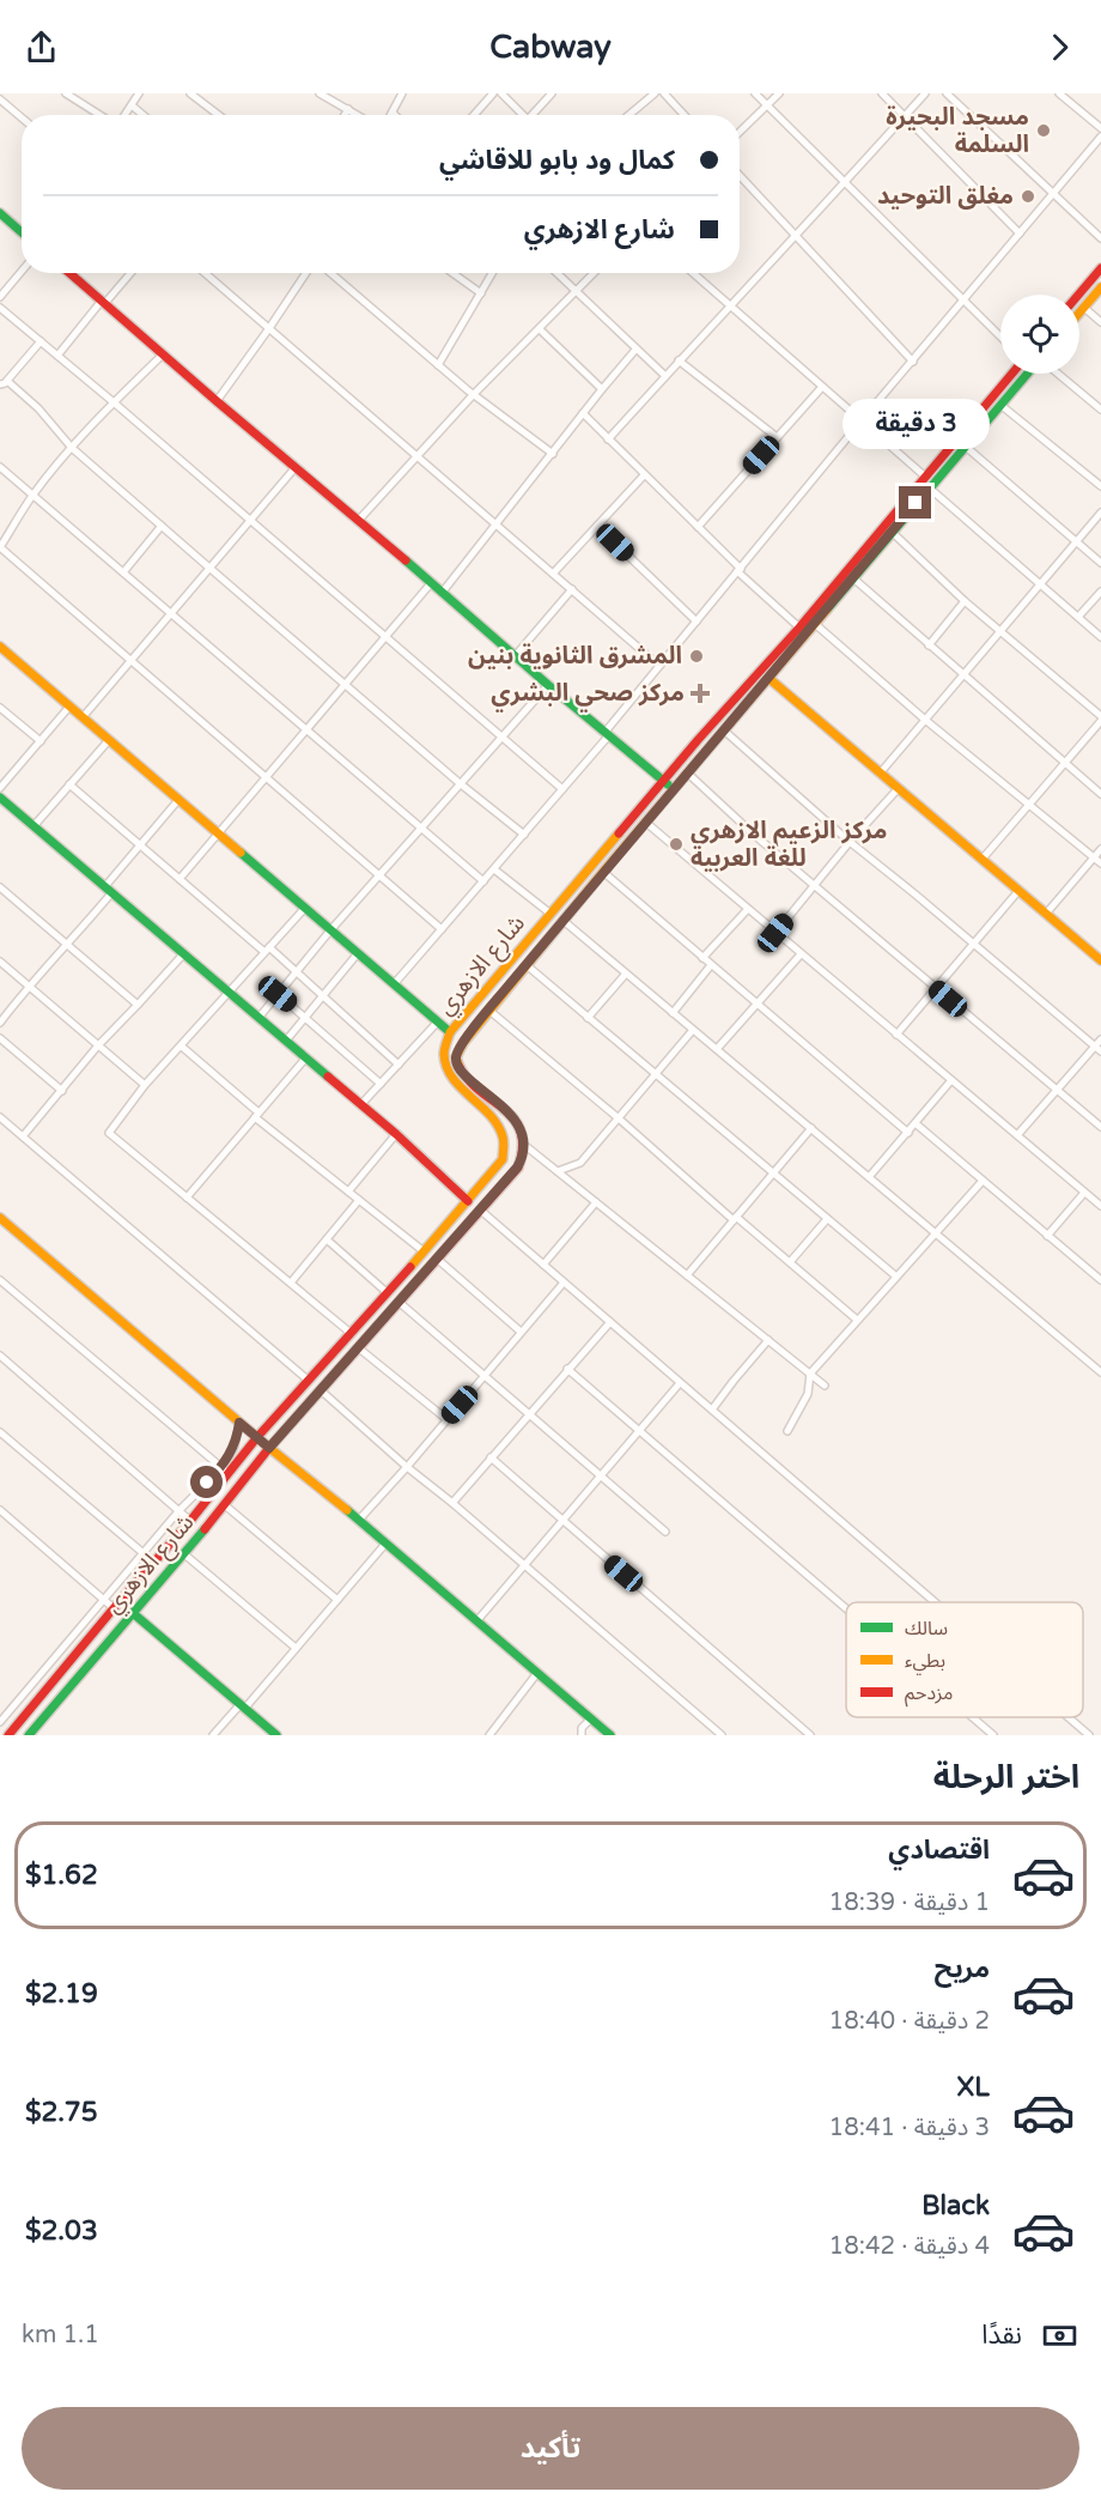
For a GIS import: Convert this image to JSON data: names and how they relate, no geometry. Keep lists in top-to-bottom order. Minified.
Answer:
{"streets":{"street":["شارع الازهري"]},"places":{"other":["مسجد البحيرة السلمة","مغلق التوحيد","المشرق الثانوية بنين","مركز الزعيم الازهري للغة العربية"],"health":["مركز صحي البشري"]},"legend":["سالك","بطيء","مزدحم"],"page":{"header":"Cabway","banner":["كمال ود بابو للاقاشي","شارع الازهري"],"bubble":"3 دقيقة","heading":"اختر الرحلة","list":[{"name":"اقتصادي","note":"1 دقيقة · 18:39","value":"$1.62"},{"name":"مريح","note":"2 دقيقة · 18:40","value":"$2.19"},{"name":"XL","note":"3 دقيقة · 18:41","value":"$2.75"},{"name":"Black","note":"4 دقيقة · 18:42","value":"$2.03"}],"pay":["نقدًا","1.1 km"],"buttons":"تأكيد"}}
